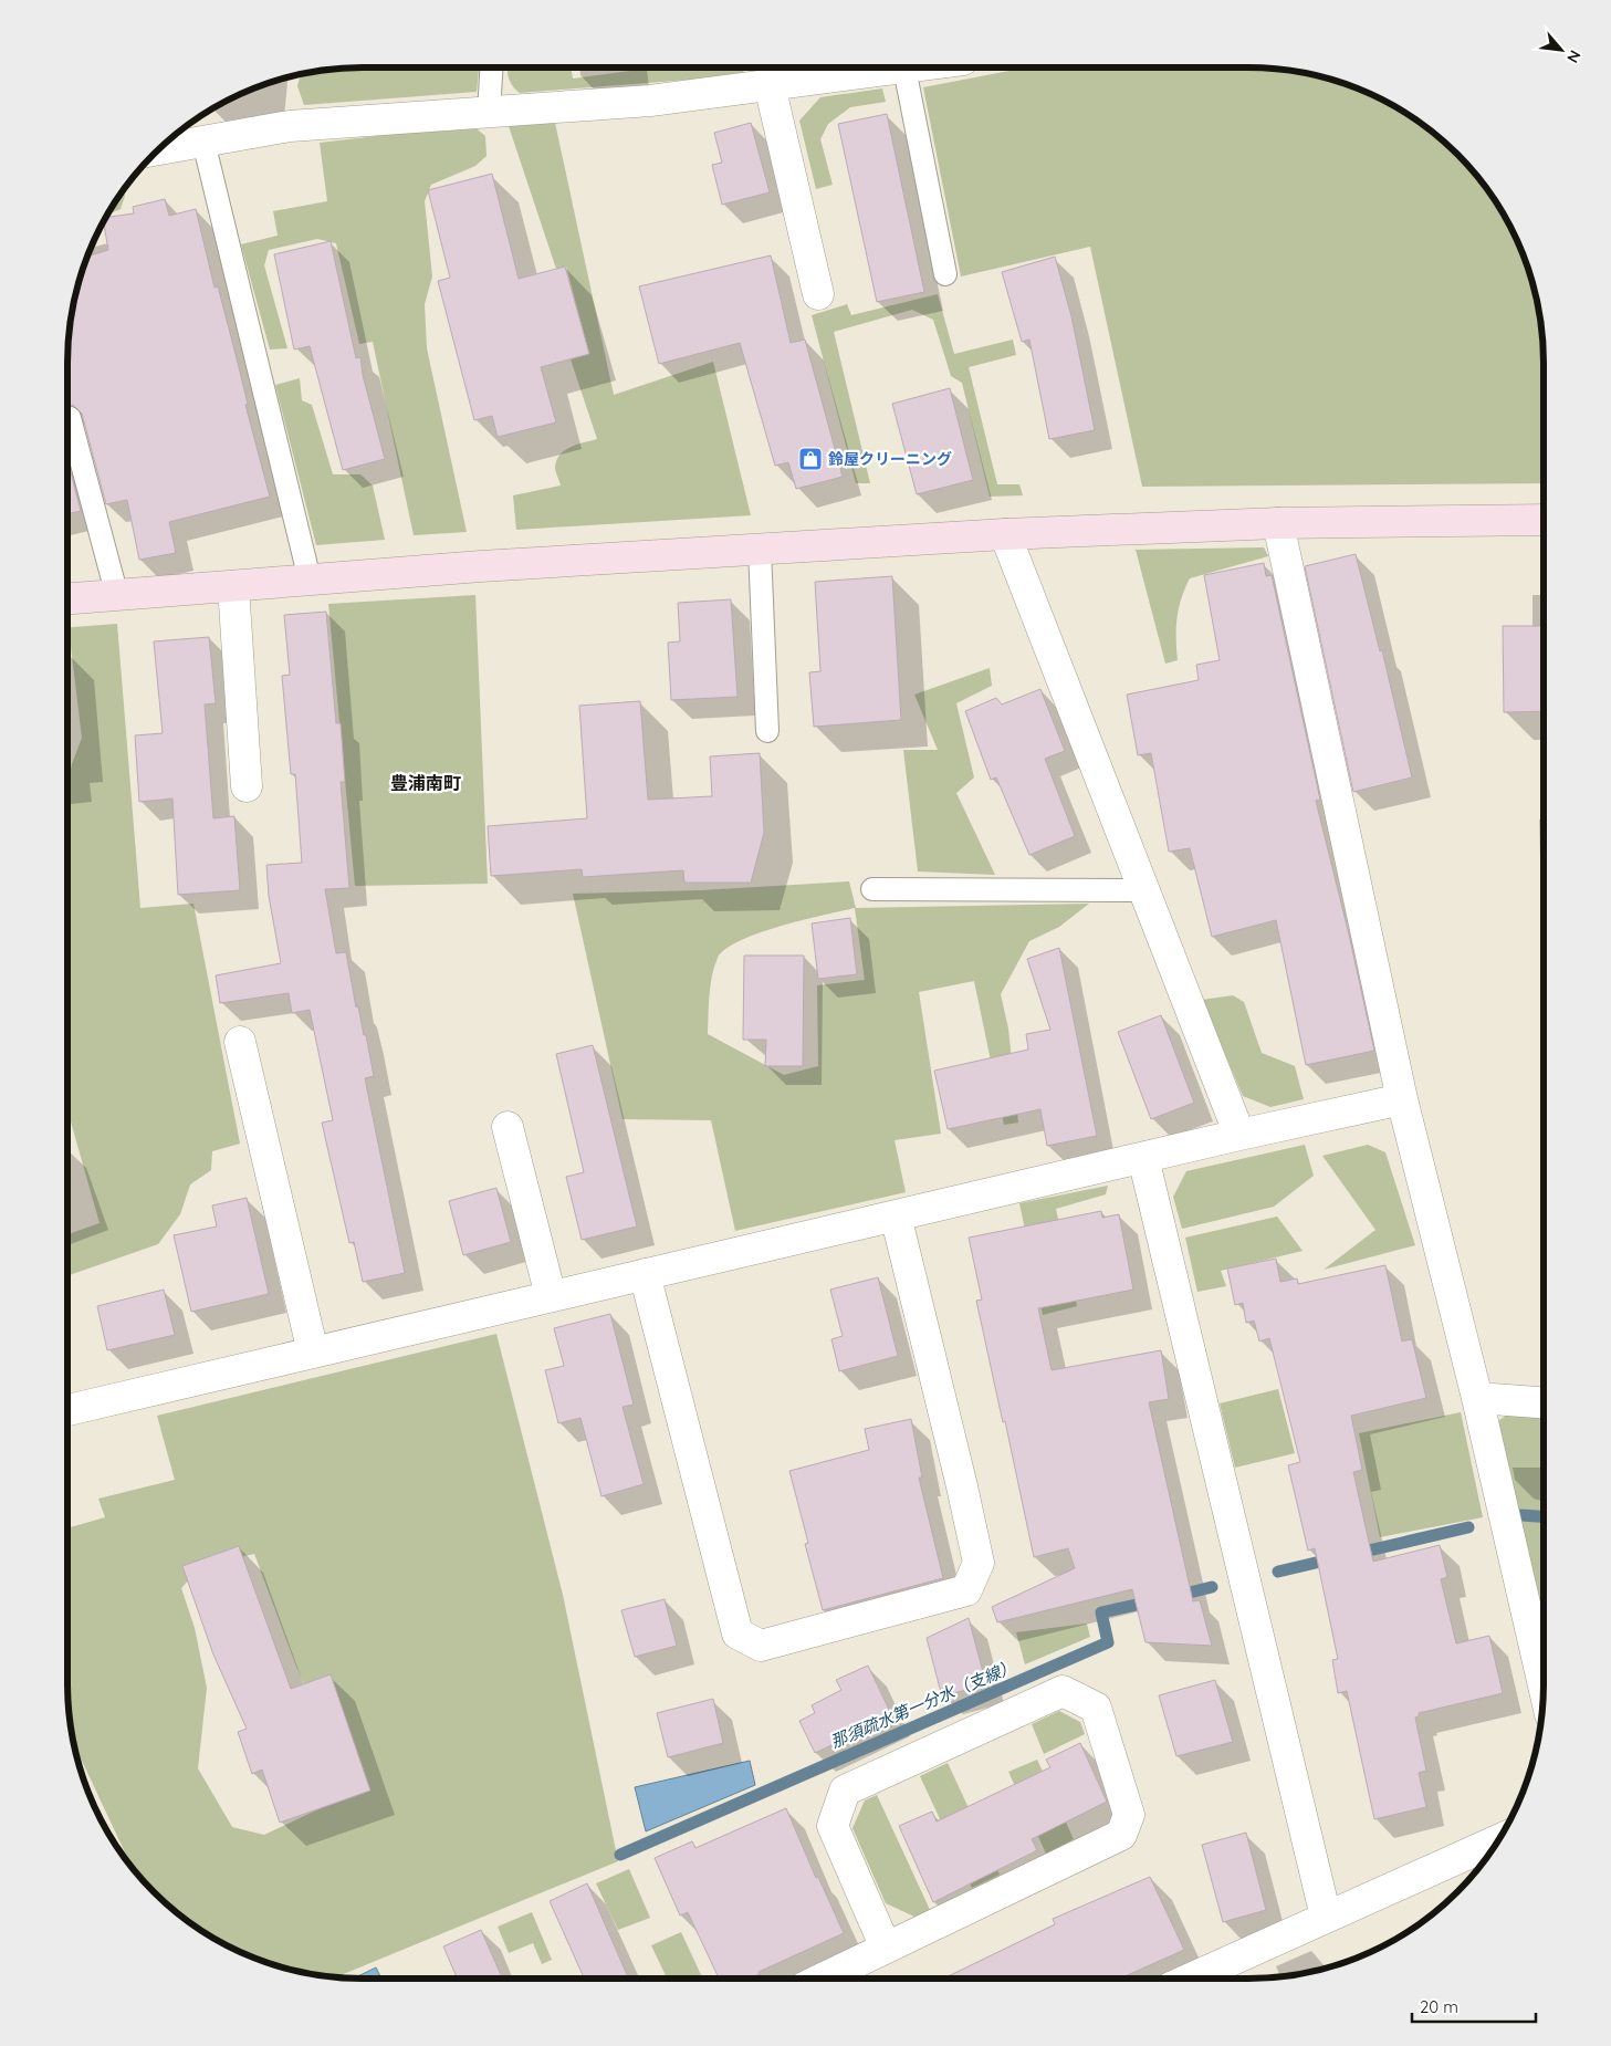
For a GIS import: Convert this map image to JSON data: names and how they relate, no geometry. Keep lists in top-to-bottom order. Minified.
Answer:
{"districts":["豊浦南町"],"water":["那須疏水第一分水（支線）"],"places":{"shop":["鈴屋クリーニング"]},"scale_bar":"20 m","north":"bottom right"}
